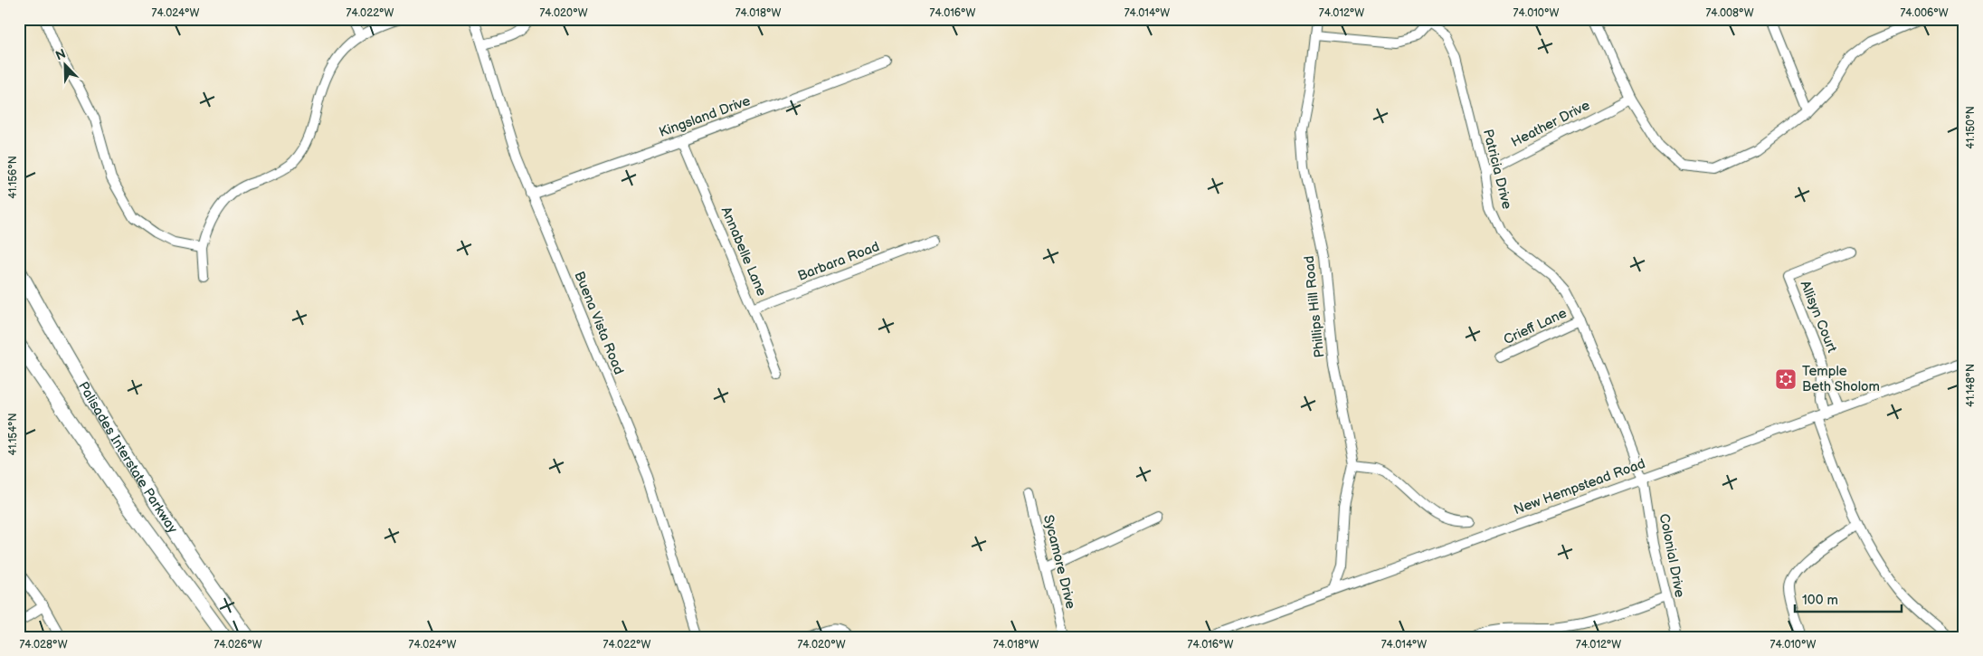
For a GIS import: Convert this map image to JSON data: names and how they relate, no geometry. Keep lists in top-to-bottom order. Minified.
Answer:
{"streets":{"highway":["Palisades Interstate Parkway"],"street":["Kingsland Drive","Heather Drive","Patricia Drive","Annabelle Lane","Barbara Road","Phillips Hill Road","Allisyn Court","Buena Vista Road","Crieff Lane","New Hempstead Road","Colonial Drive","Sycamore Drive"]},"crossings":[["Kingsland Drive","Annabelle Lane"],["Kingsland Drive","Buena Vista Road"],["Heather Drive","Patricia Drive"],["Patricia Drive","Crieff Lane"],["Patricia Drive","New Hempstead Road"],["Patricia Drive","Colonial Drive"],["Annabelle Lane","Barbara Road"],["Phillips Hill Road","New Hempstead Road"],["Allisyn Court","New Hempstead Road"],["New Hempstead Road","Colonial Drive"]],"places":{"synagogue":["Temple Beth Sholom"]},"scale_bar":"100 m","north":"top left","coordinates":["74.024°W","74.022°W","74.020°W","74.018°W","74.016°W","74.014°W","74.012°W","74.010°W","74.008°W","74.006°W","41.150°N","41.156°N","41.148°N","41.154°N","74.028°W","74.026°W"]}
